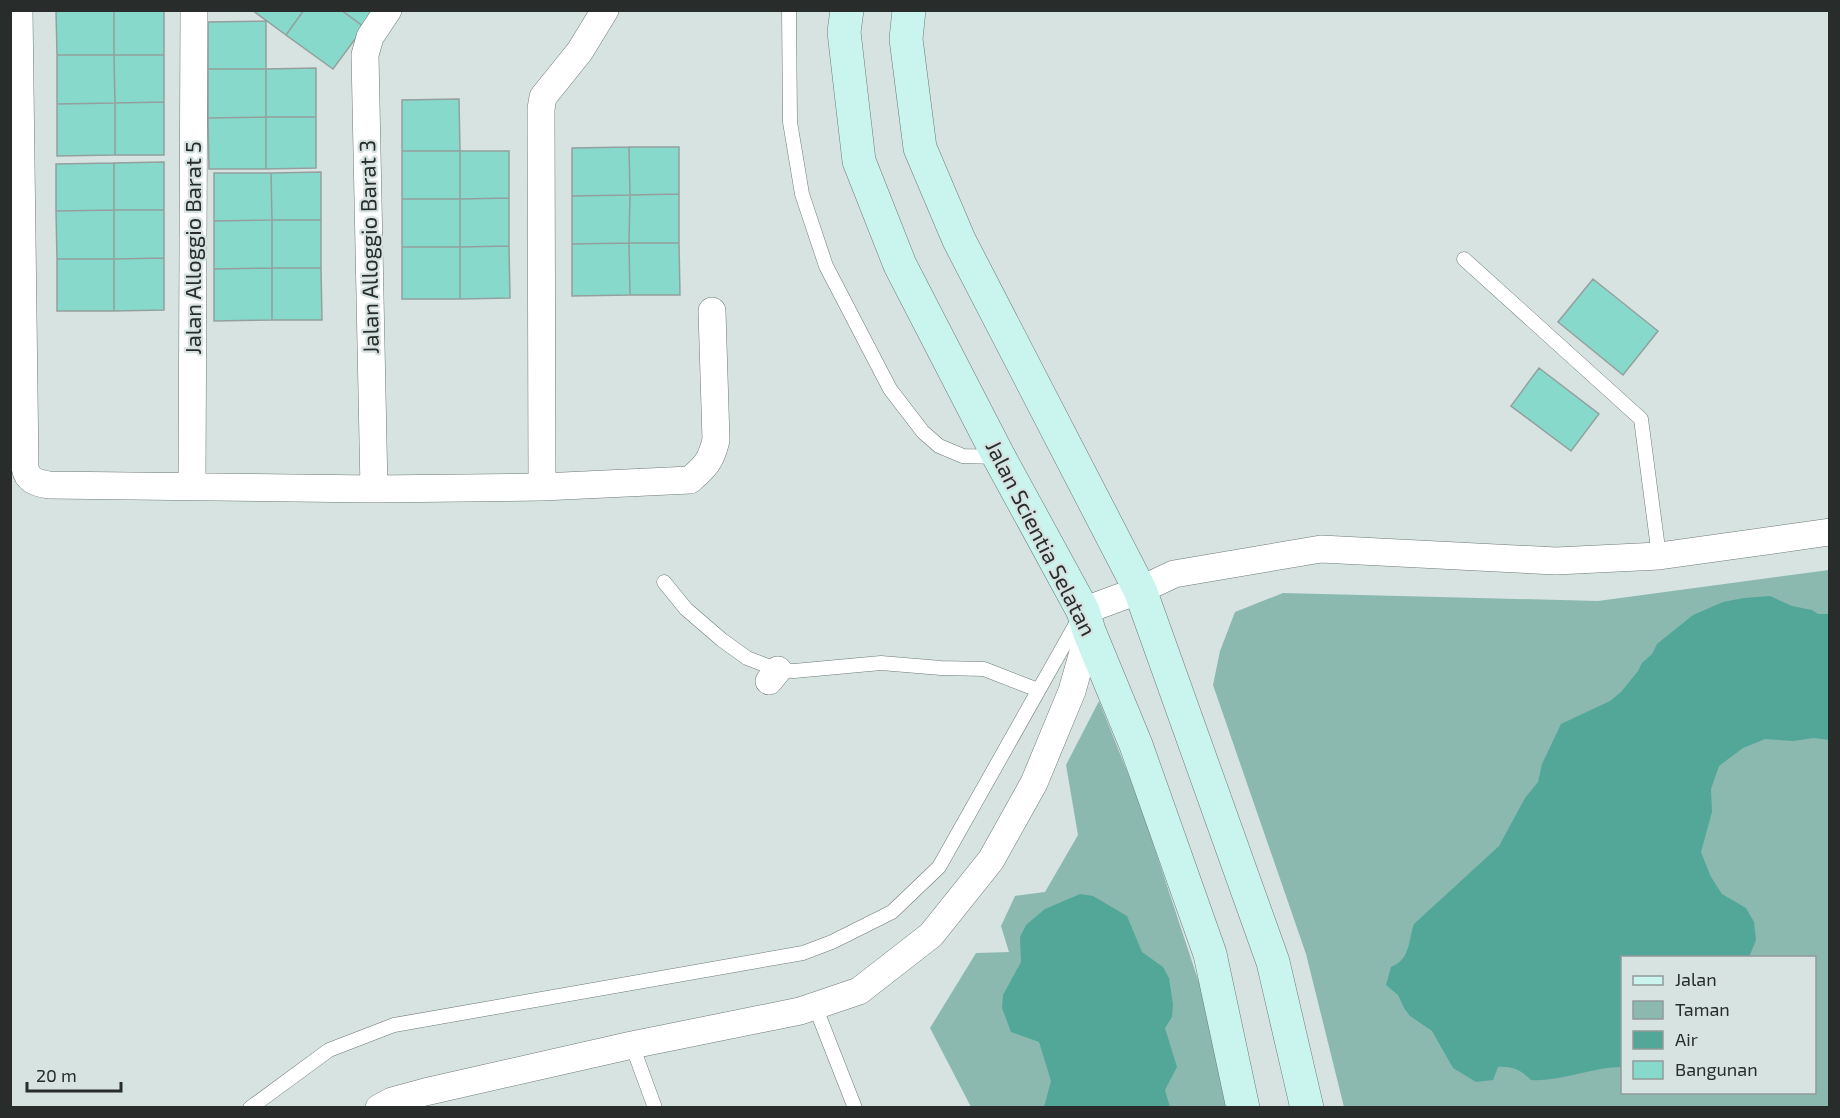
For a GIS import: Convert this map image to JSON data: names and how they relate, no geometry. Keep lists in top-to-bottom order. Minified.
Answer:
{"streets":{"street":["Jalan Alloggio Barat 3","Jalan Alloggio Barat 5","Jalan Scientia Selatan"]},"legend":["Jalan","Taman","Air","Bangunan"],"scale_bar":"20 m"}
